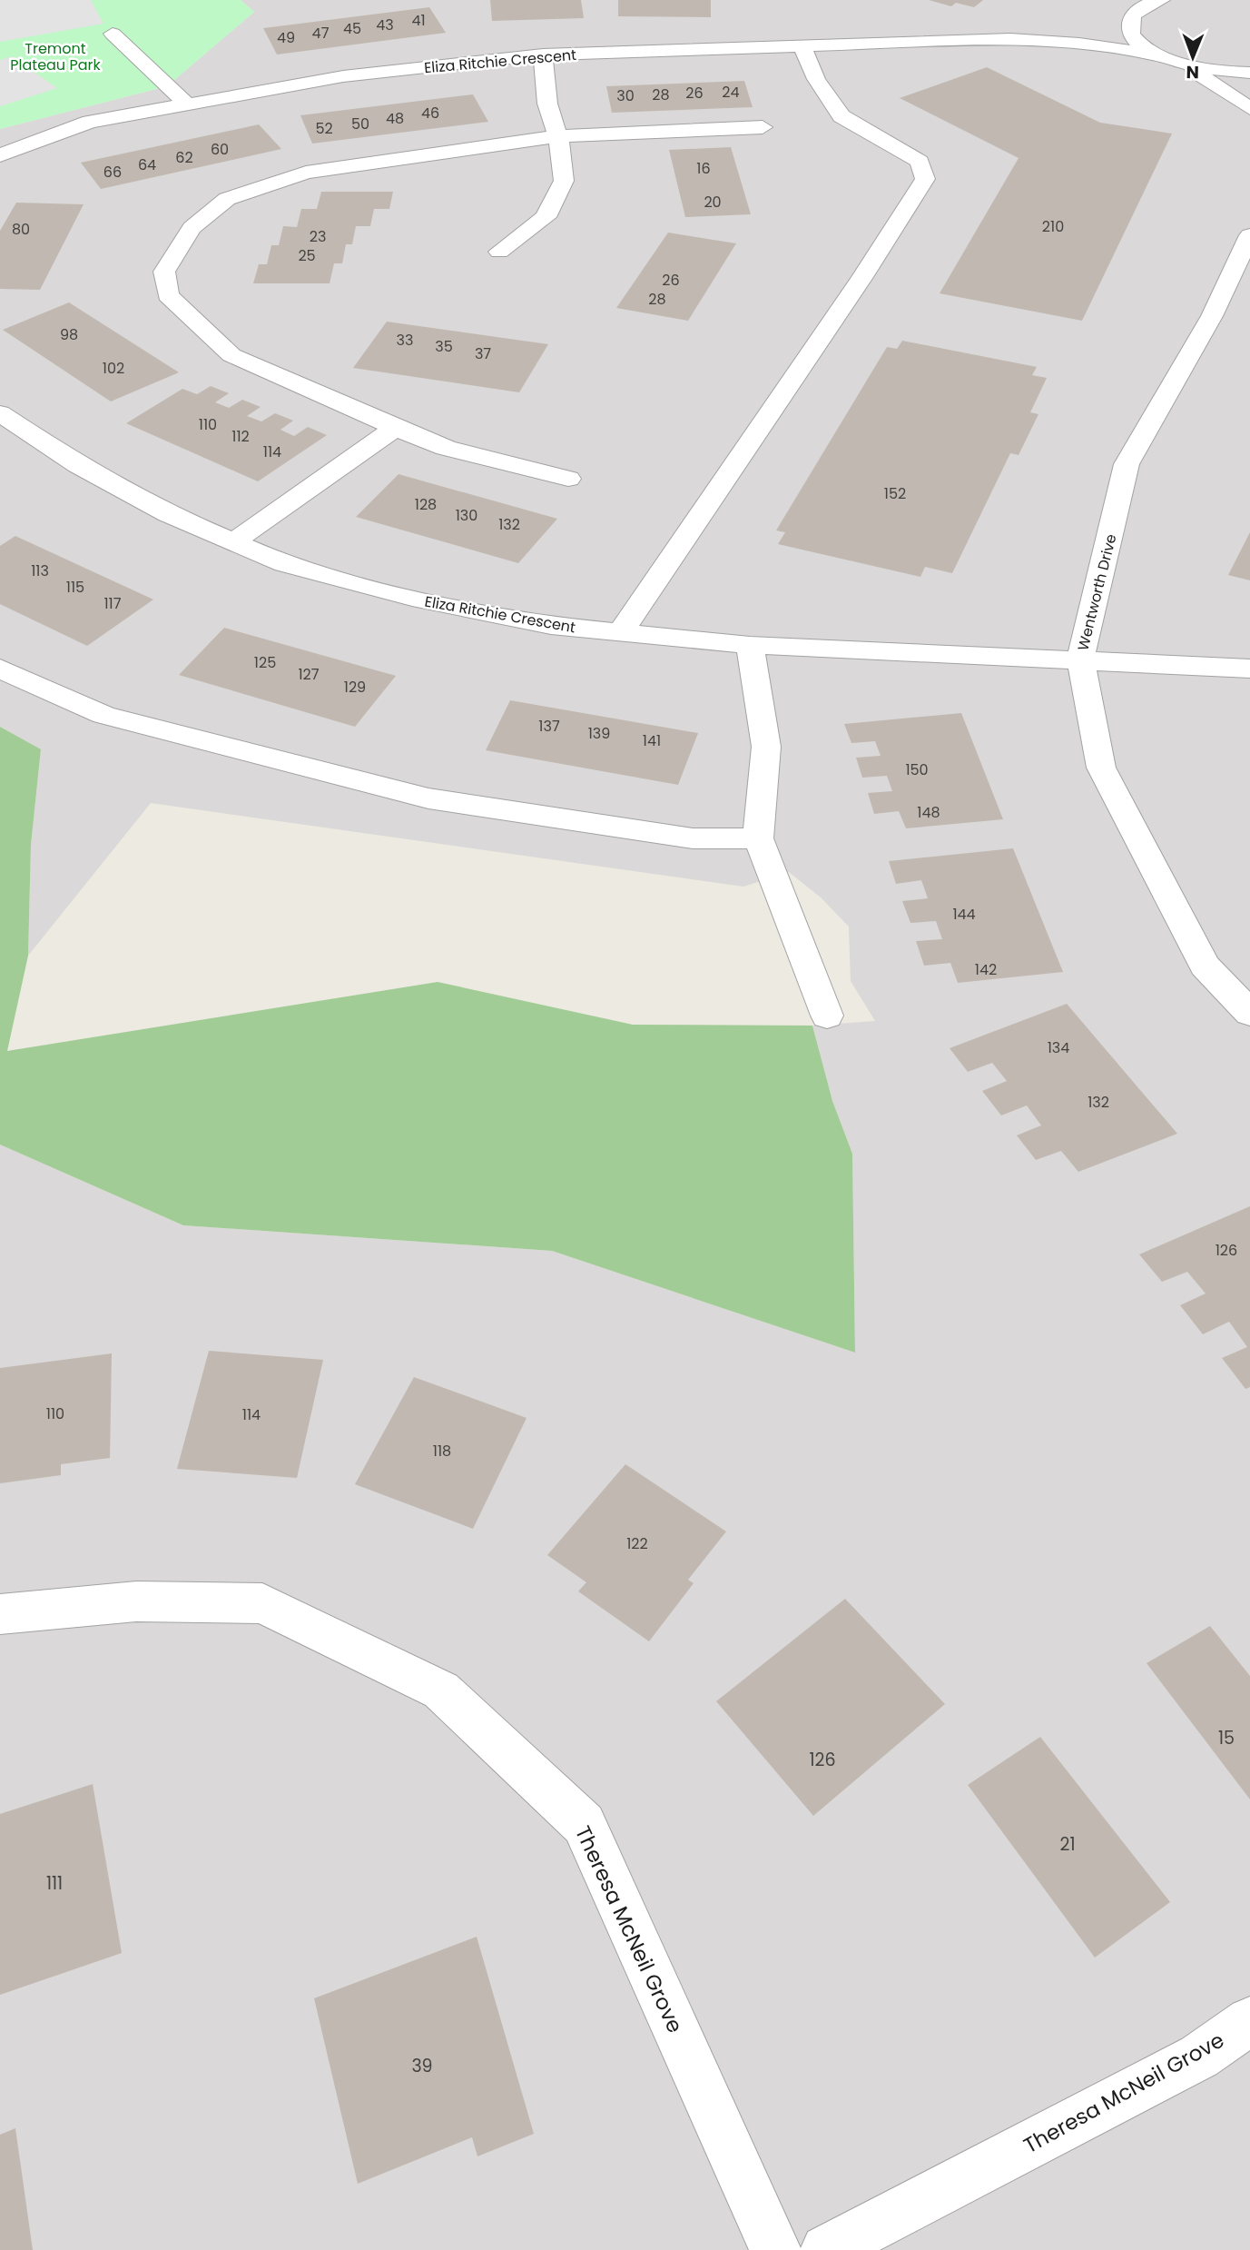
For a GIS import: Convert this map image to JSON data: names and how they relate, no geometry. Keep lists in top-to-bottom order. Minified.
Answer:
{"streets":{"street":["Eliza Ritchie Crescent","Wentworth Drive","Theresa McNeil Grove"]},"crossings":[["Eliza Ritchie Crescent","Wentworth Drive"]],"parks":["Tremont Plateau Park"],"house_numbers":["41","43","45","47","49","24","26","28","30","46","48","50","52","60","62","64","16","66","20","210","80","23","25","26","28","98","33","35","37","102","110","112","114","152","128","130","132","113","115","117","125","127","129","137","139","141","150","148","144","142","134","132","126","110","114","118","122","15","126","21","111","39"],"north":"bottom"}
